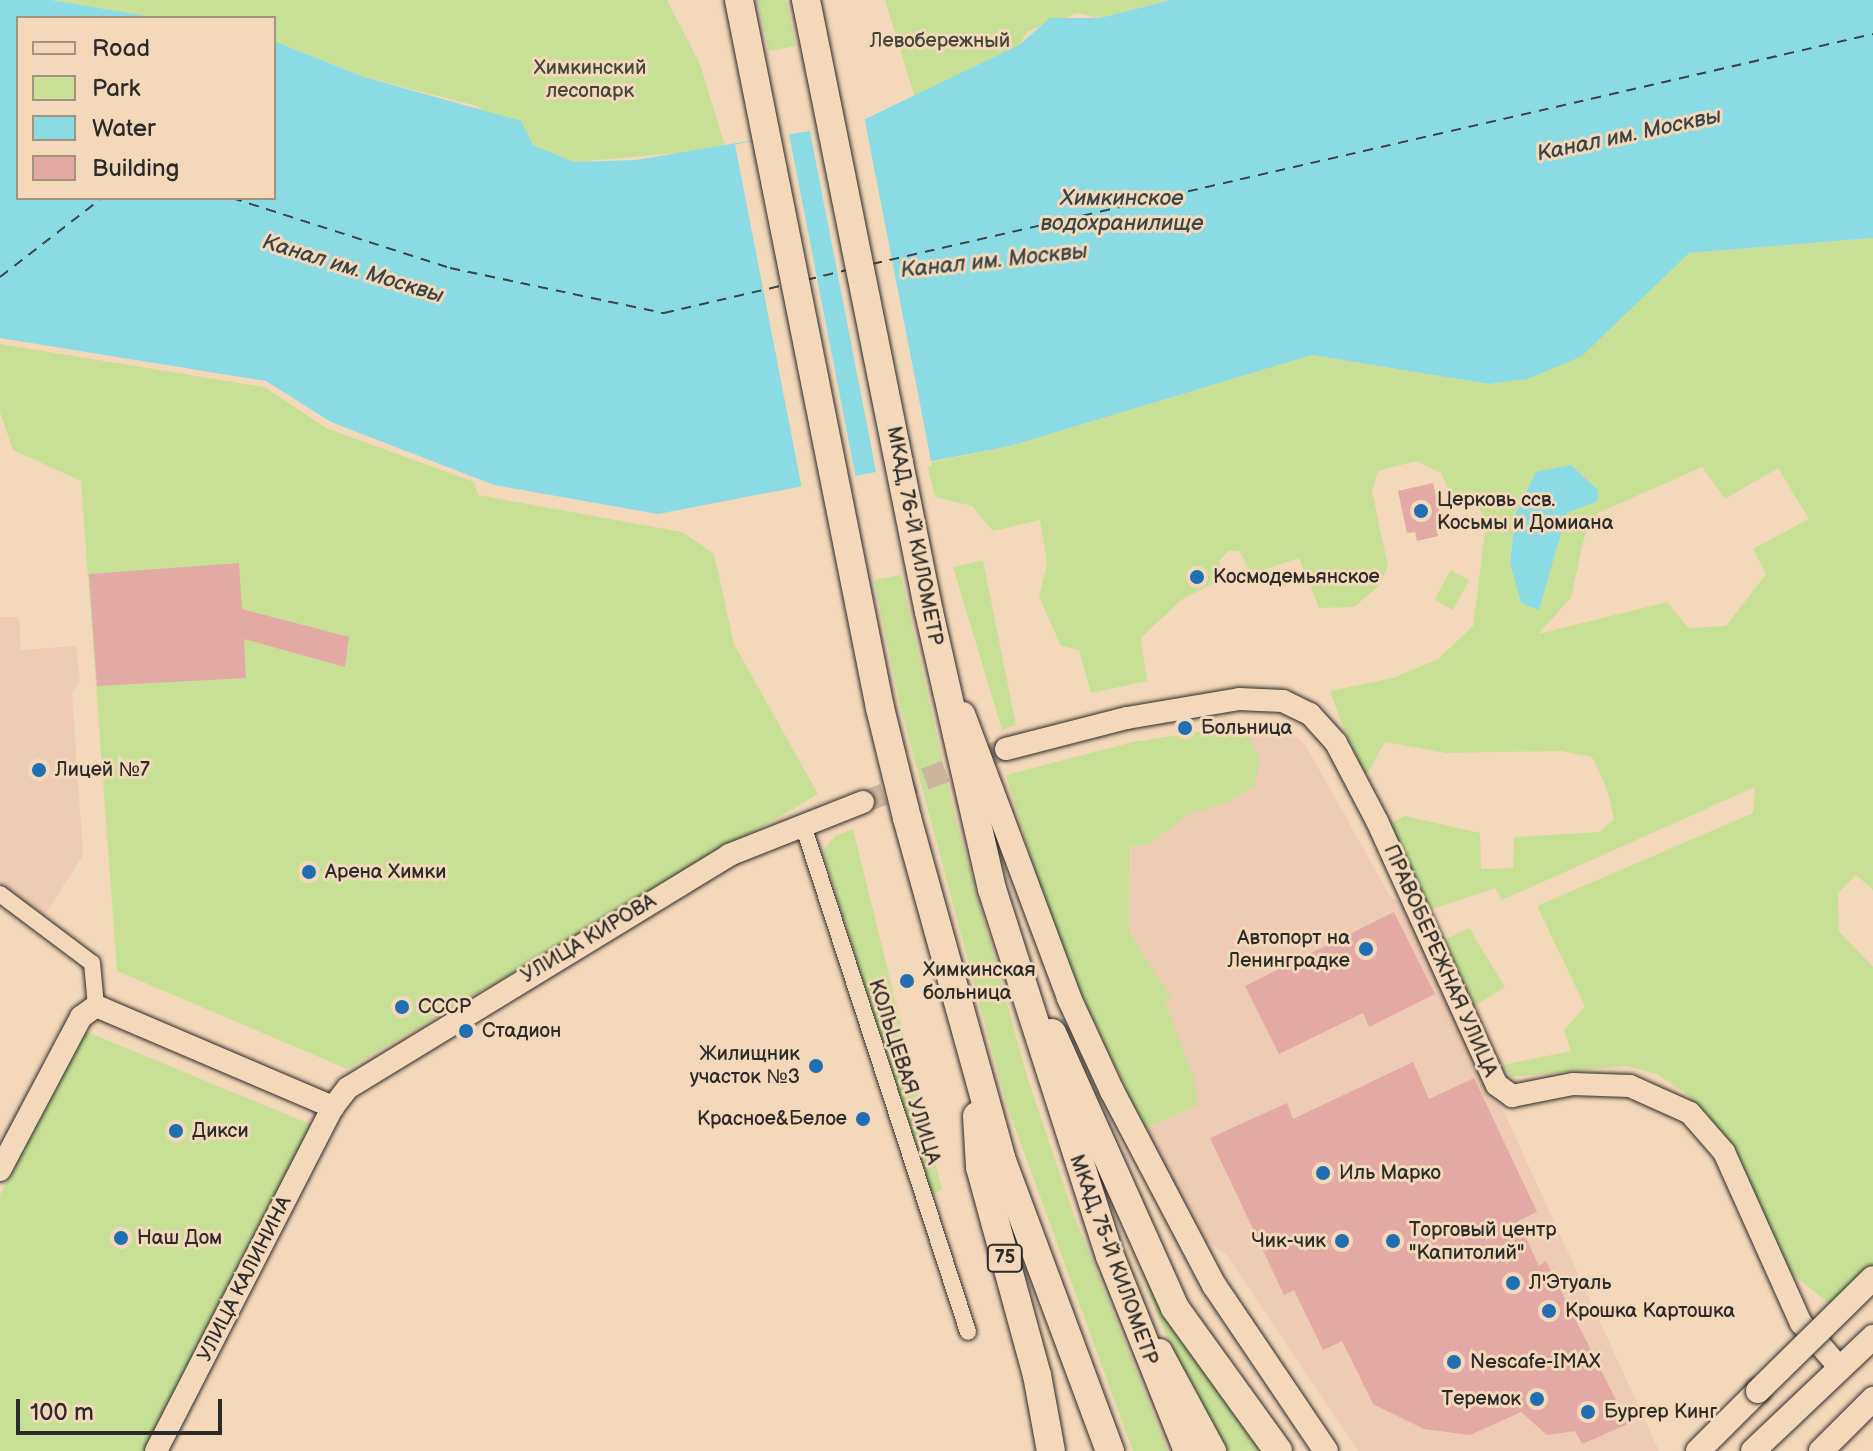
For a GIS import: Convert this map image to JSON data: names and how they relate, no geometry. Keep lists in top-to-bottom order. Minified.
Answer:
{"streets":{"highway":["МКАД, 76-Й КИЛОМЕТР","75","МКАД, 75-Й КИЛОМЕТР"],"street":["УЛИЦА КИРОВА","ПРАВОБЕРЕЖНАЯ УЛИЦА","КОЛЬЦЕВАЯ УЛИЦА","УЛИЦА КАЛИНИНА"]},"crossings":[["МКАД, 76-Й КИЛОМЕТР","МКАД, 75-Й КИЛОМЕТР"],["УЛИЦА КИРОВА","КОЛЬЦЕВАЯ УЛИЦА"],["УЛИЦА КИРОВА","УЛИЦА КАЛИНИНА"]],"water":["Канал им. Москвы","Химкинское водохранилище"],"parks":["Левобережный","Химкинский лесопарк"],"places":["Церковь ссв. Косьмы и Домиана","Космодемьянское","Больница","Лицей №7","Арена Химки","Автопорт на Ленинградке","Химкинская больница","СССР","Стадион","Жилищник участок №3","Красное&Белое","Дикси","Иль Марко","Наш Дом","Чик-чик","Торговый центр \"Капитолий\"","Л'Этуаль","Крошка Картошка","Nescafe-IMAX","Теремок","Бургер Кинг"],"legend":["Road","Park","Water","Building"],"scale_bar":"100 m"}
